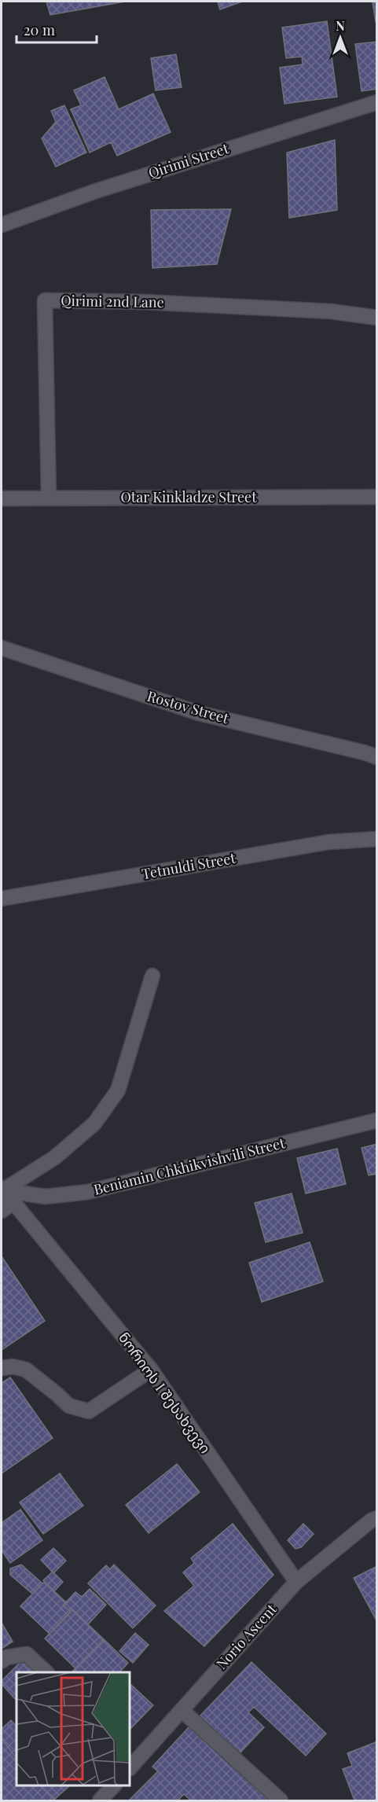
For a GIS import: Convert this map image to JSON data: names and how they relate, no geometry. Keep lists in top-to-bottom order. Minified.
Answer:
{"streets":{"street":["Qirimi Street","Qirimi 2nd Lane","Otar Kinkladze Street","Rostov Street","Tetnuldi Street","Beniamin Chkhikvishvili Street","ნორიოს I შესახვევი","Norio Ascent"]},"crossings":[["Qirimi 2nd Lane","Otar Kinkladze Street"],["Beniamin Chkhikvishvili Street","ნორიოს I შესახვევი"],["ნორიოს I შესახვევი","Norio Ascent"]],"scale_bar":"20 m","north":"top"}
